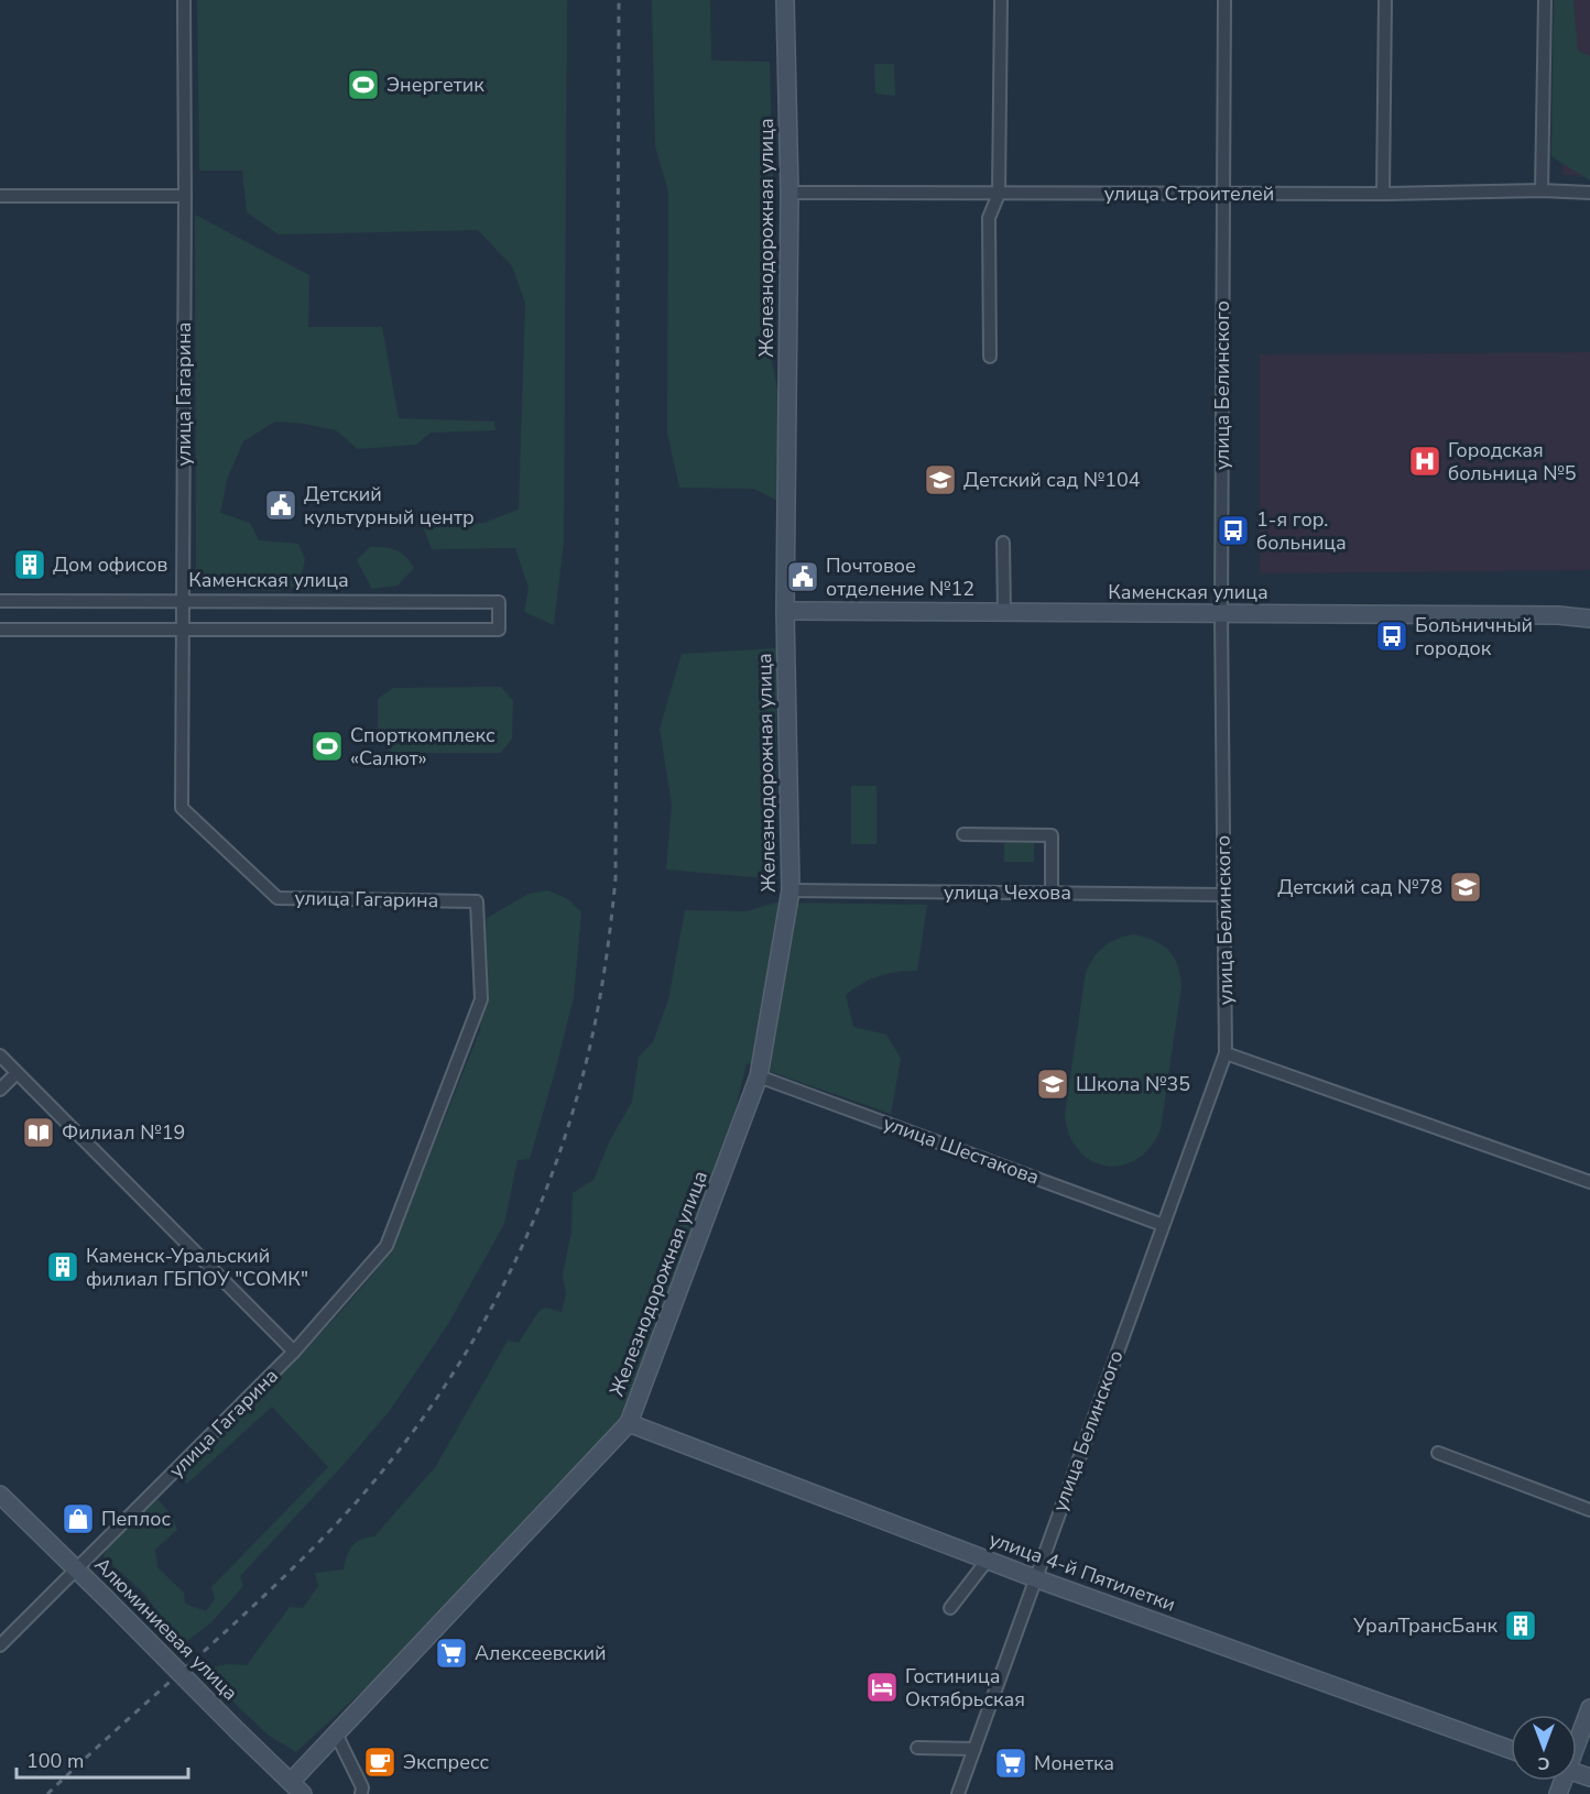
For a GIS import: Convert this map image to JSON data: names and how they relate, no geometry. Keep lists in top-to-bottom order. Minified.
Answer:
{"streets":{"street":["улица Строителей","Железнодорожная улица","улица Белинского","улица Гагарина","Каменская улица","улица Чехова","улица Шестакова","улица 4-й Пятилетки","Алюминиевая улица"]},"crossings":[["улица Строителей","Железнодорожная улица"],["улица Строителей","улица Белинского"],["Железнодорожная улица","Каменская улица"],["Железнодорожная улица","улица Чехова"],["Железнодорожная улица","улица Шестакова"],["Железнодорожная улица","улица 4-й Пятилетки"],["Железнодорожная улица","Алюминиевая улица"],["улица Белинского","Каменская улица"],["улица Белинского","улица Чехова"],["улица Белинского","улица Шестакова"],["улица Белинского","улица 4-й Пятилетки"],["улица Гагарина","Каменская улица"],["улица Гагарина","Алюминиевая улица"]],"places":{"sports":["Энергетик","Спорткомплекс «Салют»"],"hospital":["Городская больница №5"],"school or university":["Детский сад №104","Детский сад №78","Школа №35"],"public building":["Детский культурный центр","Почтовое отделение №12"],"bus stop":["1-я гор. больница","Больничный городок"],"building":["Дом офисов","Каменск-Уральский филиал ГБПОУ \"СОМК\"","УралТрансБанк"],"library":["Филиал №19"],"shop":["Пеплос"],"supermarket":["Алексеевский","Монетка"],"hotel":["Гостиница Октябрьская"],"cafe":["Экспресс"]},"scale_bar":"100 m","north":"bottom"}
